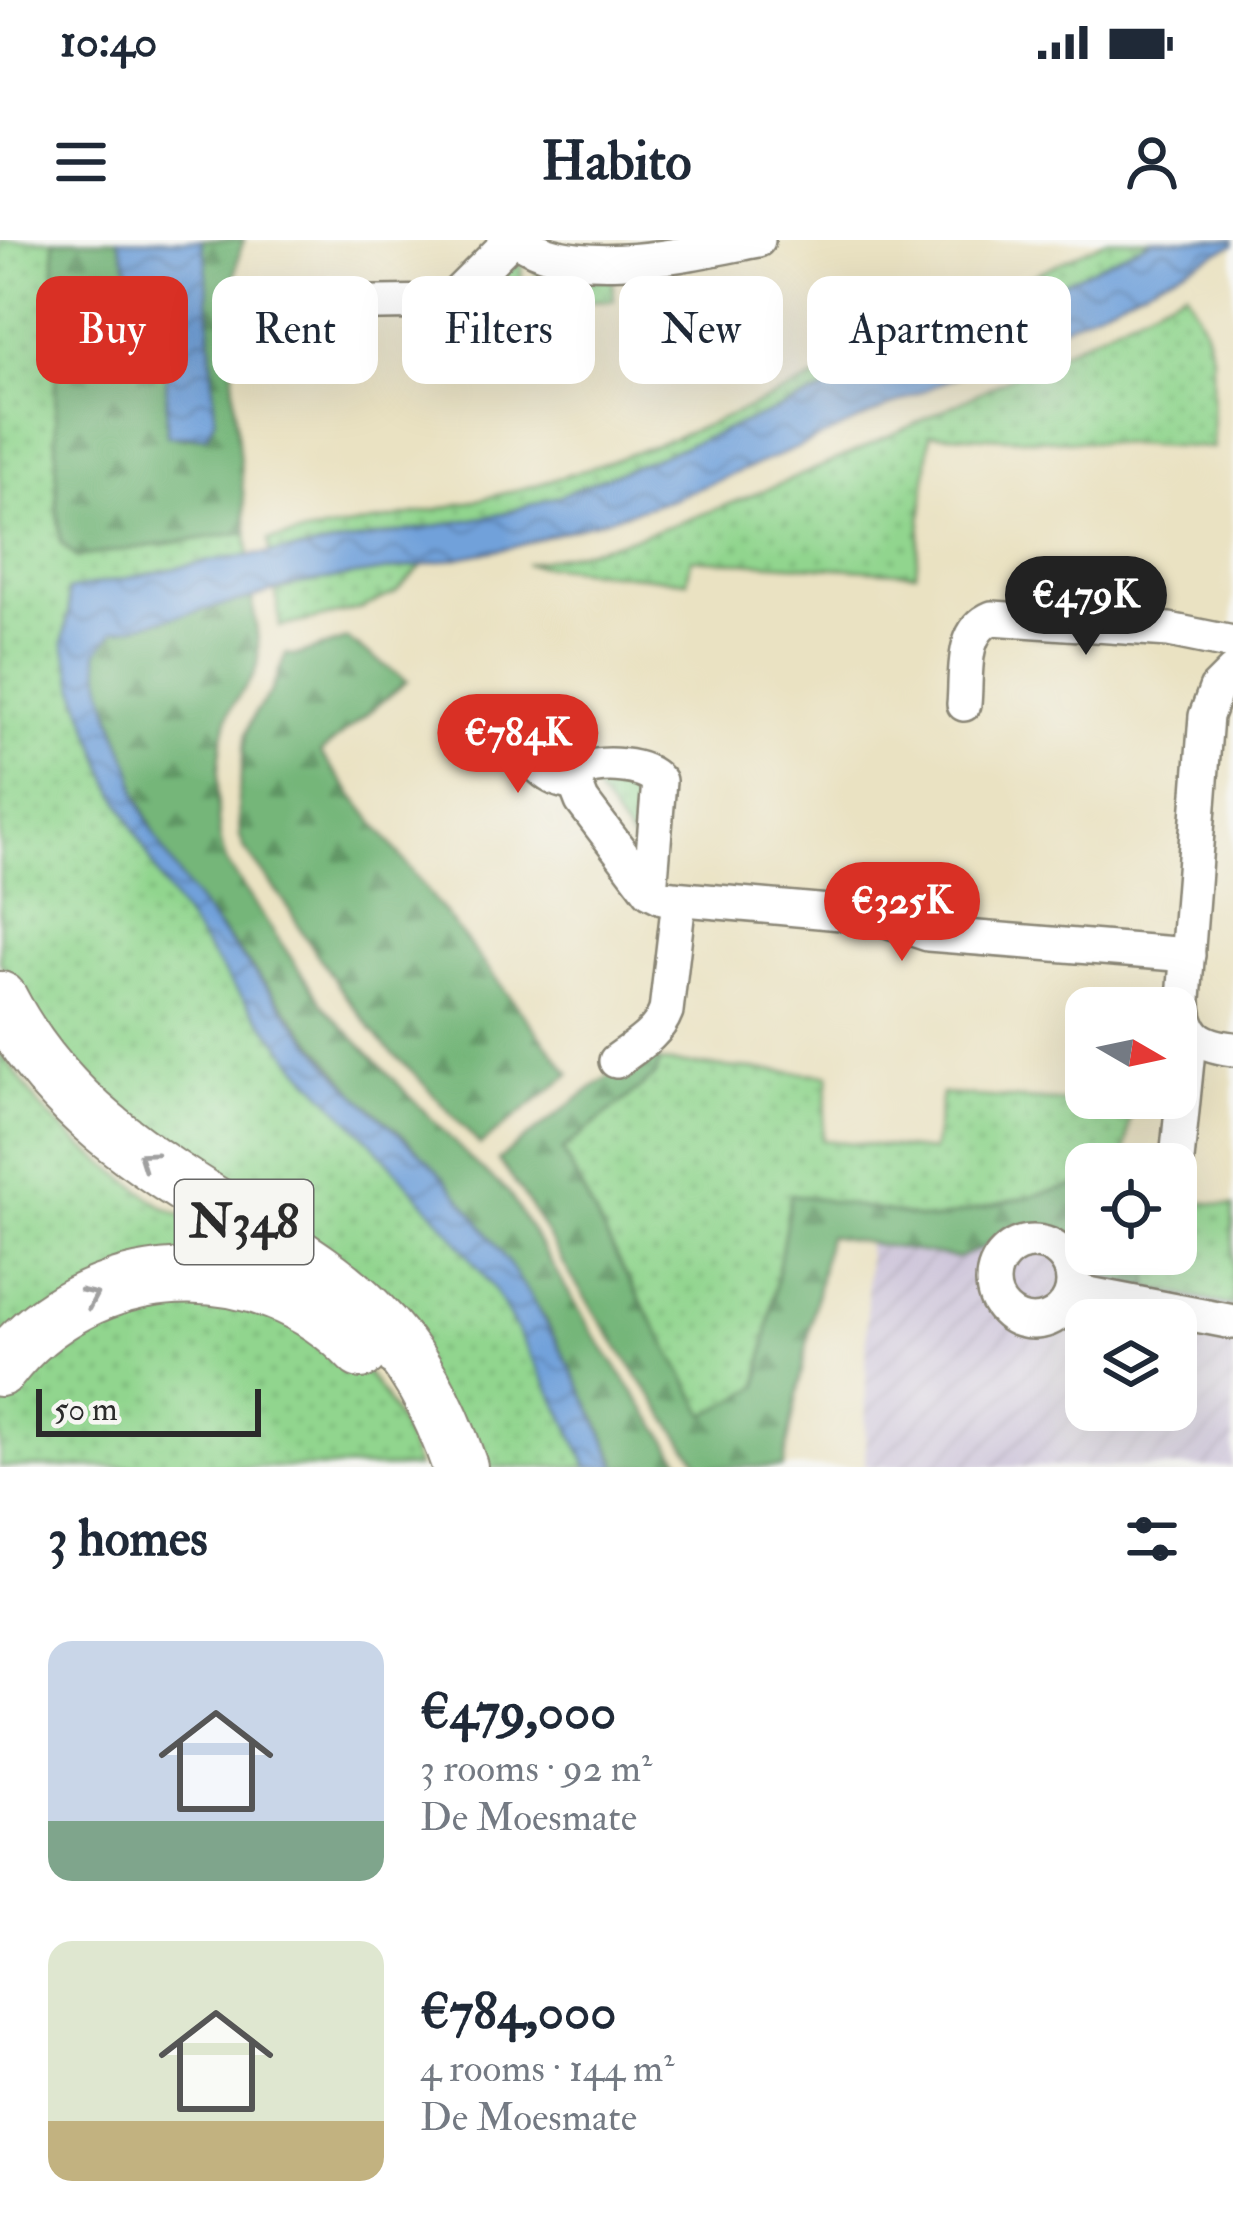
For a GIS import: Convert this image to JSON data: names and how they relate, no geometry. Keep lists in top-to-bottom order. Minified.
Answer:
{"streets":{"main road":["N348"]},"scale_bar":"50 m","north":"right","page":{"status":"10:40","header":"Habito","chip":["Buy","Rent","Filters","New","Apartment"],"price":["€479K","€784K","€325K"],"scale":"50 m","heading":"3 homes","list":[{"name":"€479,000","note":"3 rooms · 92 m² · De Moesmate"},{"name":"€784,000","note":"4 rooms · 144 m² · De Moesmate"}]}}
